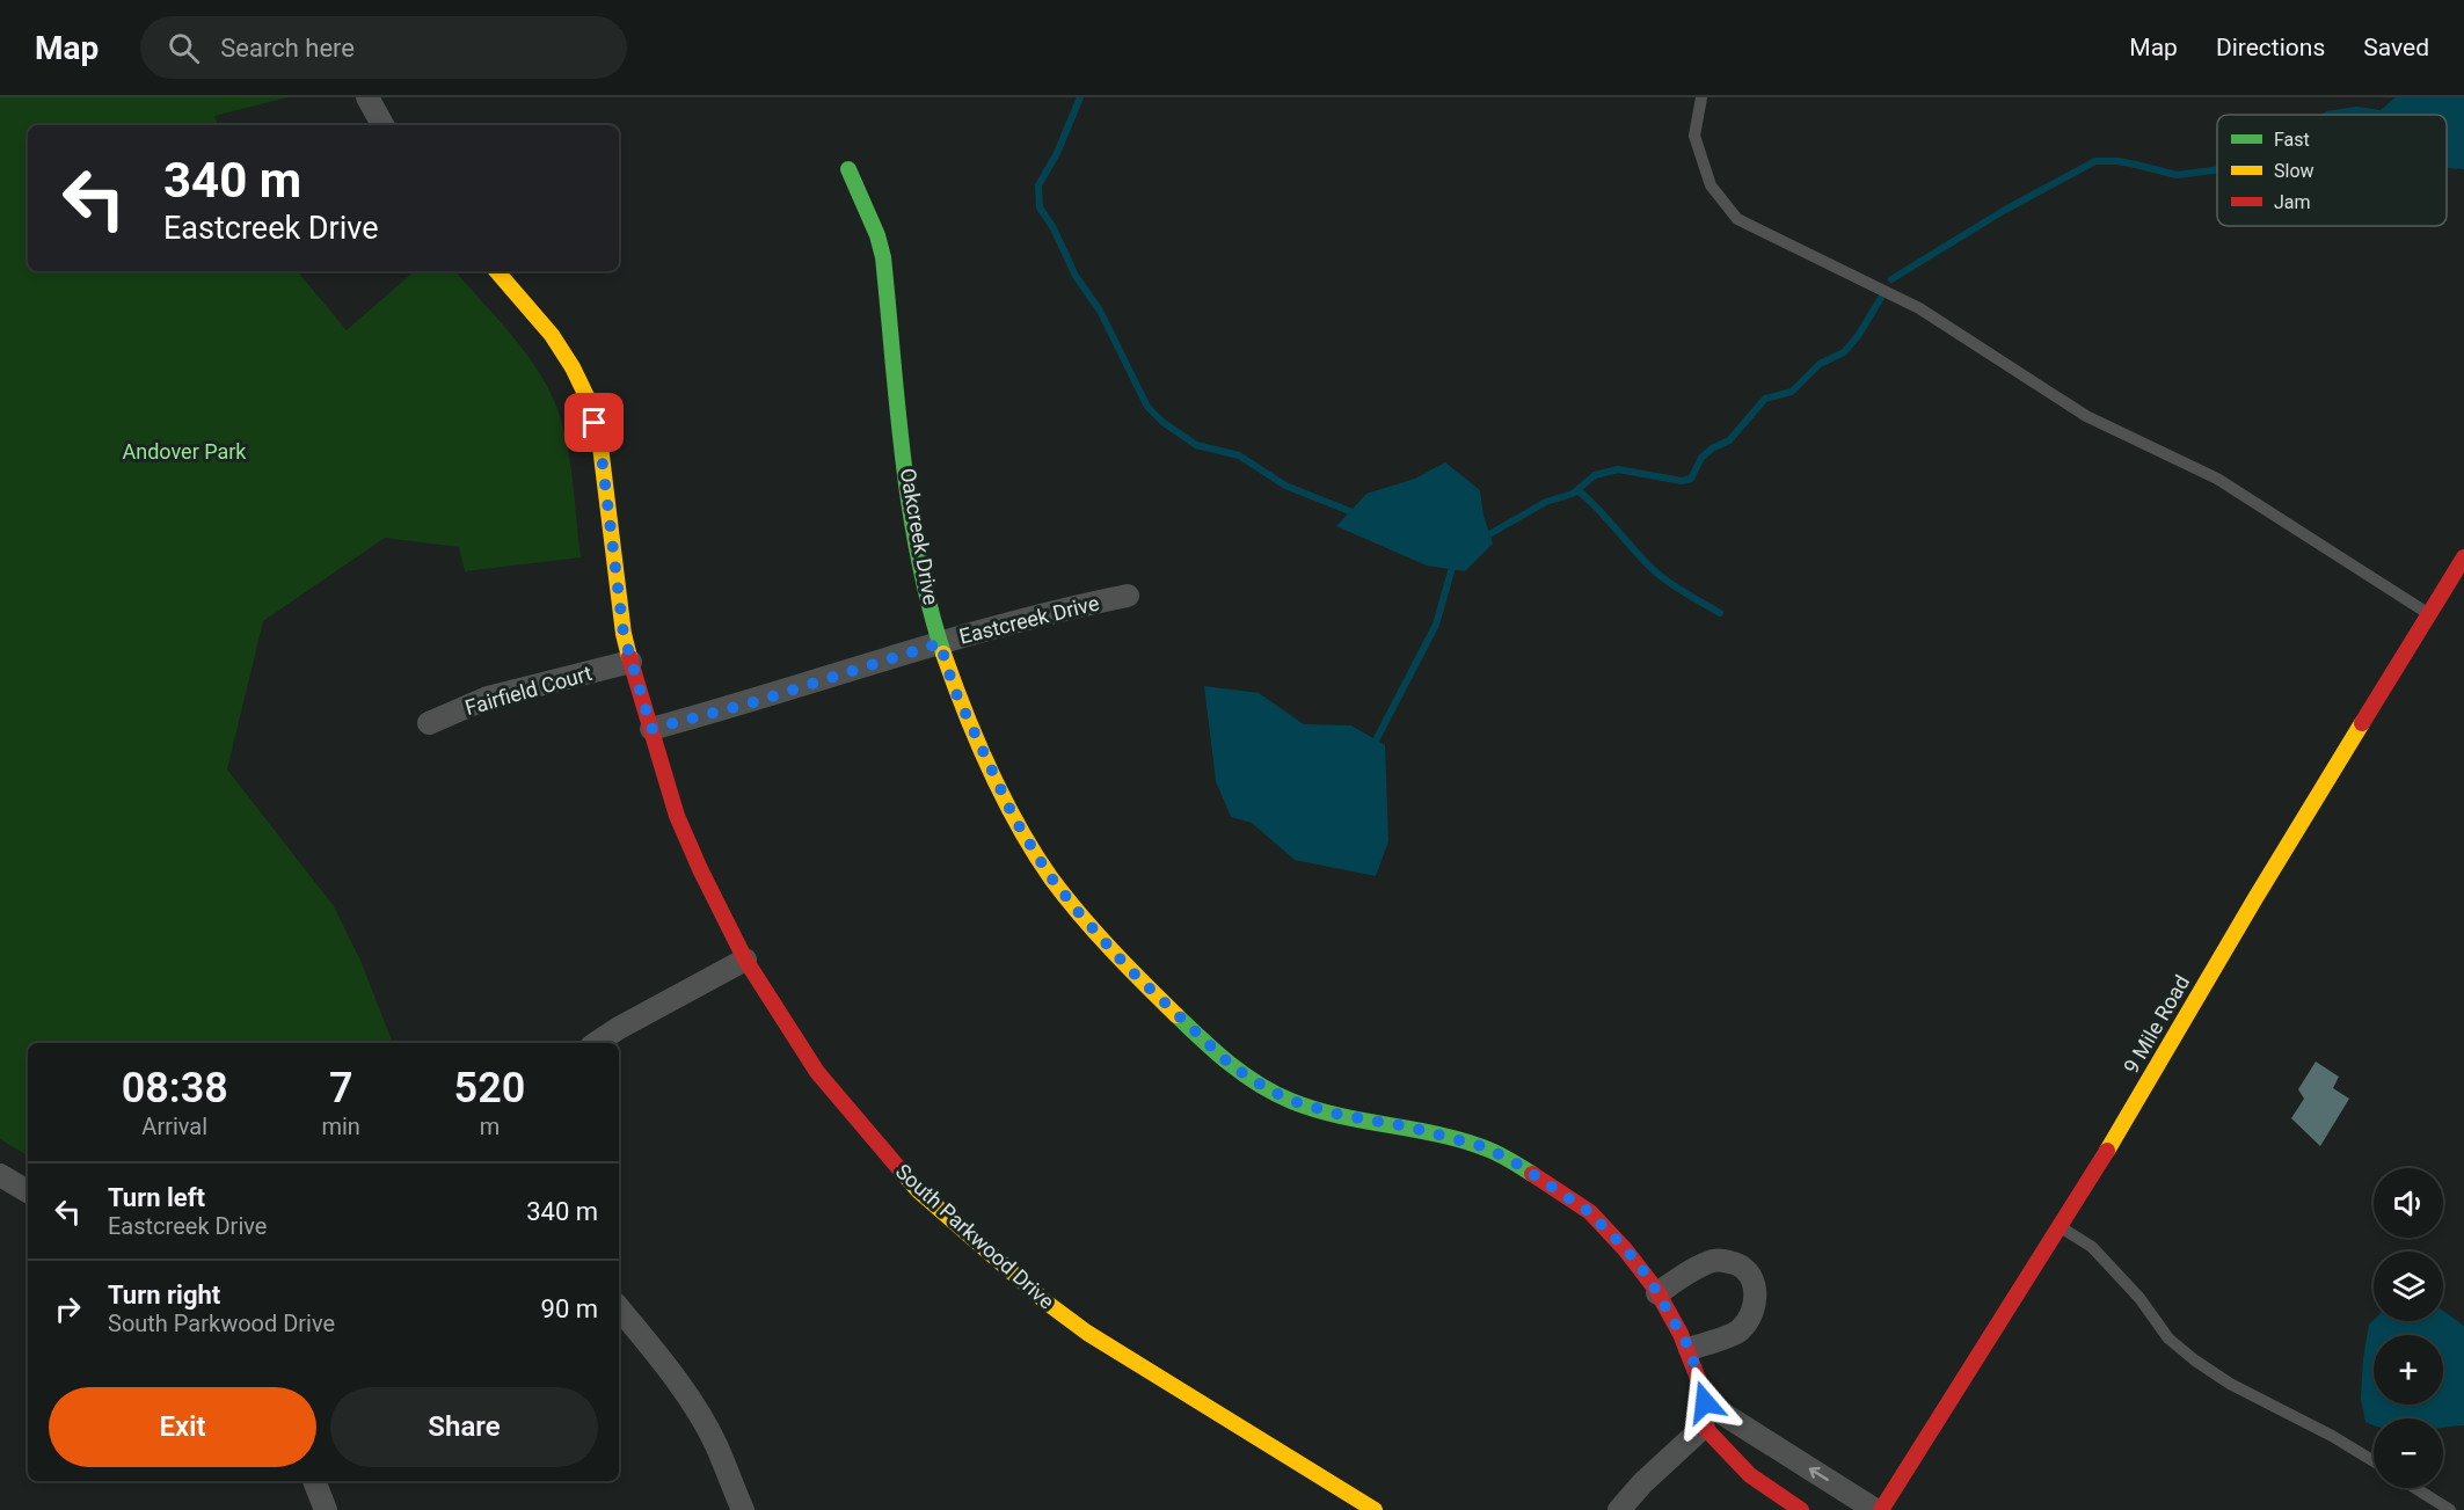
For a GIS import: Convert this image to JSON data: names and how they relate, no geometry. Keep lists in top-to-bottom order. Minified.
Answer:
{"streets":{"street":["Oakcreek Drive","Eastcreek Drive","Fairfield Court","9 Mile Road","South Parkwood Drive"]},"crossings":[["Oakcreek Drive","Eastcreek Drive"],["Eastcreek Drive","South Parkwood Drive"],["Fairfield Court","South Parkwood Drive"]],"parks":["Andover Park"],"legend":["Fast","Slow","Jam"],"page":{"header":"Map","search":"Search here","nav":["Map","Directions","Saved"],"turn":["340 m","Eastcreek Drive"],"eta":["08:38","Arrival","7","min","520","m"],"list":[{"name":"Turn left","note":"Eastcreek Drive","value":"340 m"},{"name":"Turn right","note":"South Parkwood Drive","value":"90 m"}],"map_buttons":["+","−"],"buttons":["Exit","Share"]}}
